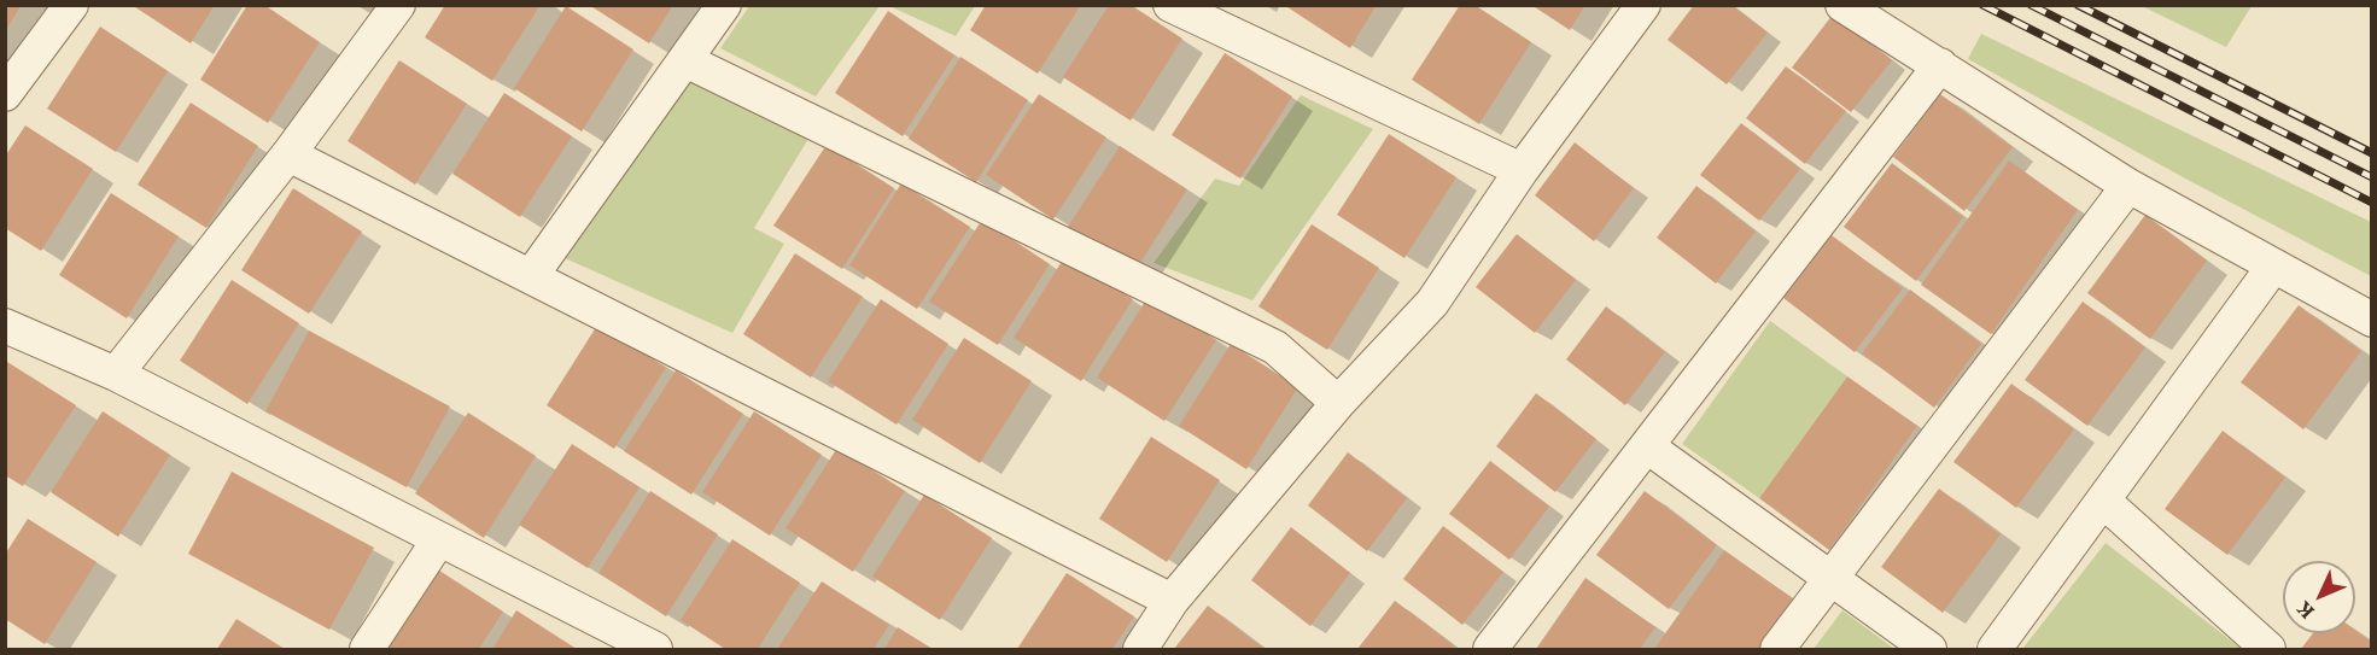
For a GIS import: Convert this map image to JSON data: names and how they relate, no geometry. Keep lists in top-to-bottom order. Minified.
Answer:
{"north":"bottom left"}
